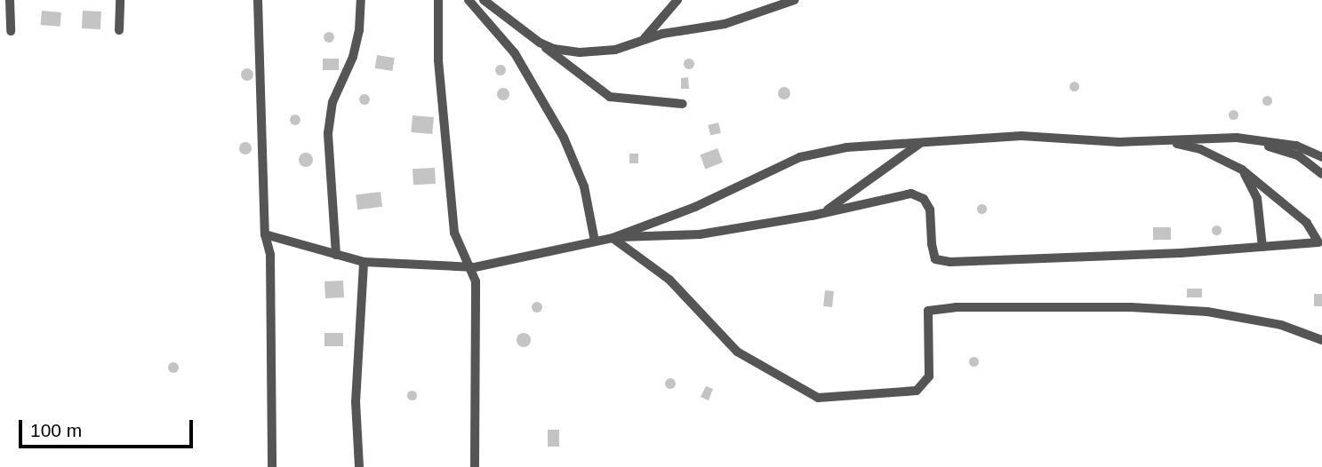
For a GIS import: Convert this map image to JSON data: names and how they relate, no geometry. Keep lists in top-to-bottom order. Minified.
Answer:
{"scale_bar":"100 m"}
